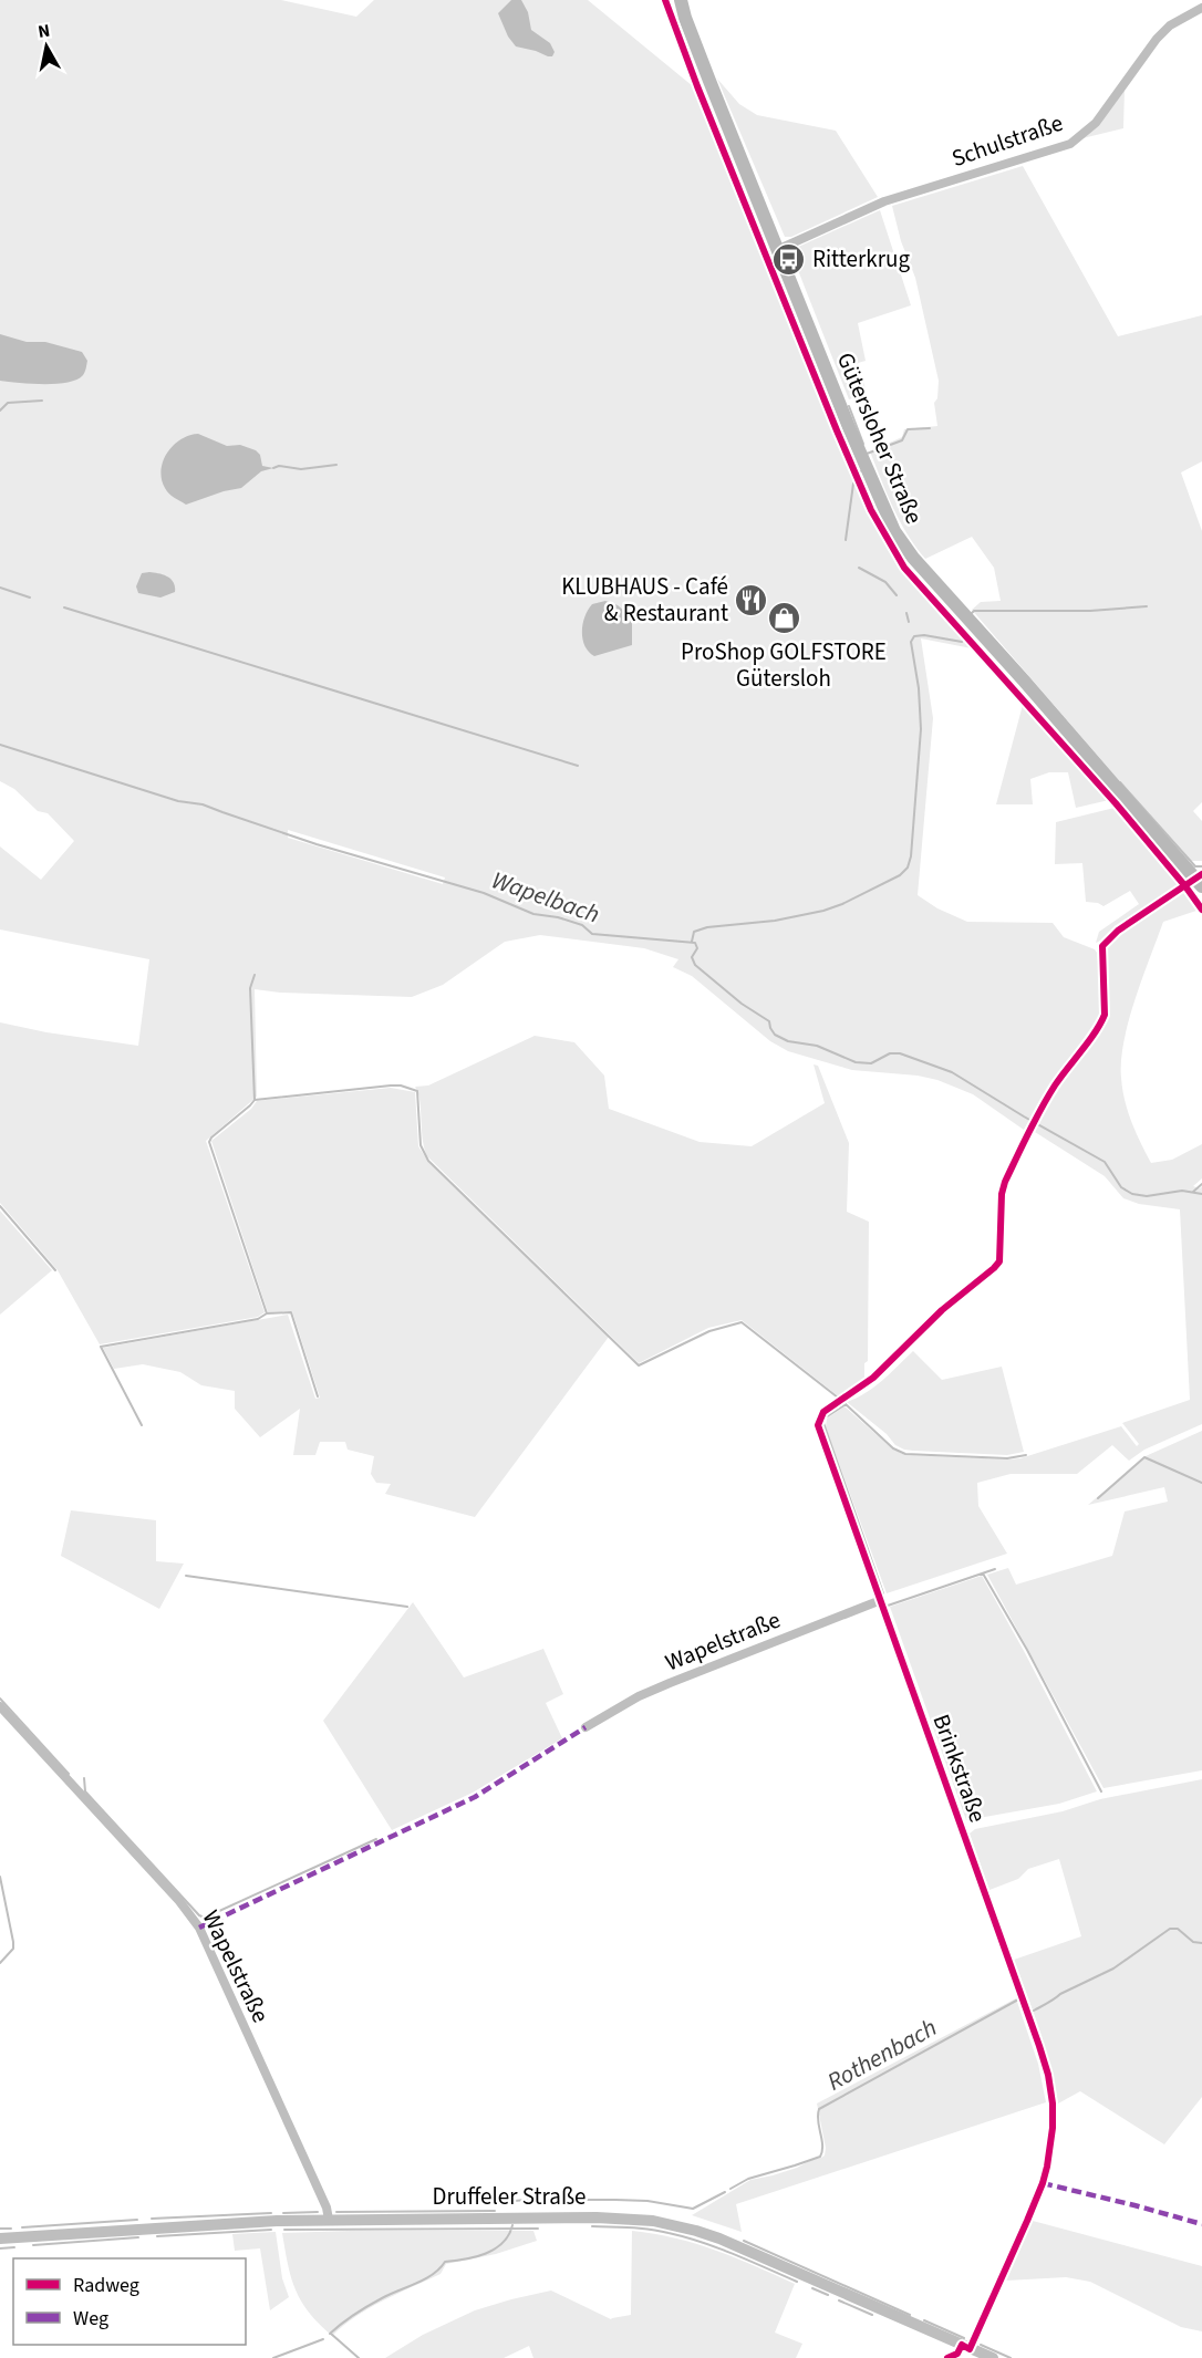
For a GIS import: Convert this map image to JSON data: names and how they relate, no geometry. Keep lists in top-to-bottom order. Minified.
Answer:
{"streets":{"main road":["Gütersloher Straße"],"street":["Schulstraße","Wapelstraße","Brinkstraße","Druffeler Straße"]},"crossings":[["Schulstraße","Gütersloher Straße"],["Wapelstraße","Brinkstraße"],["Wapelstraße","Druffeler Straße"],["Brinkstraße","Druffeler Straße"]],"water":["Wapelbach","Rothenbach"],"places":{"bus stop":["Ritterkrug"],"restaurant":["KLUBHAUS - Café & Restaurant"],"shop":["ProShop GOLFSTORE Gütersloh"]},"legend":["Radweg","Weg"],"north":"top"}
